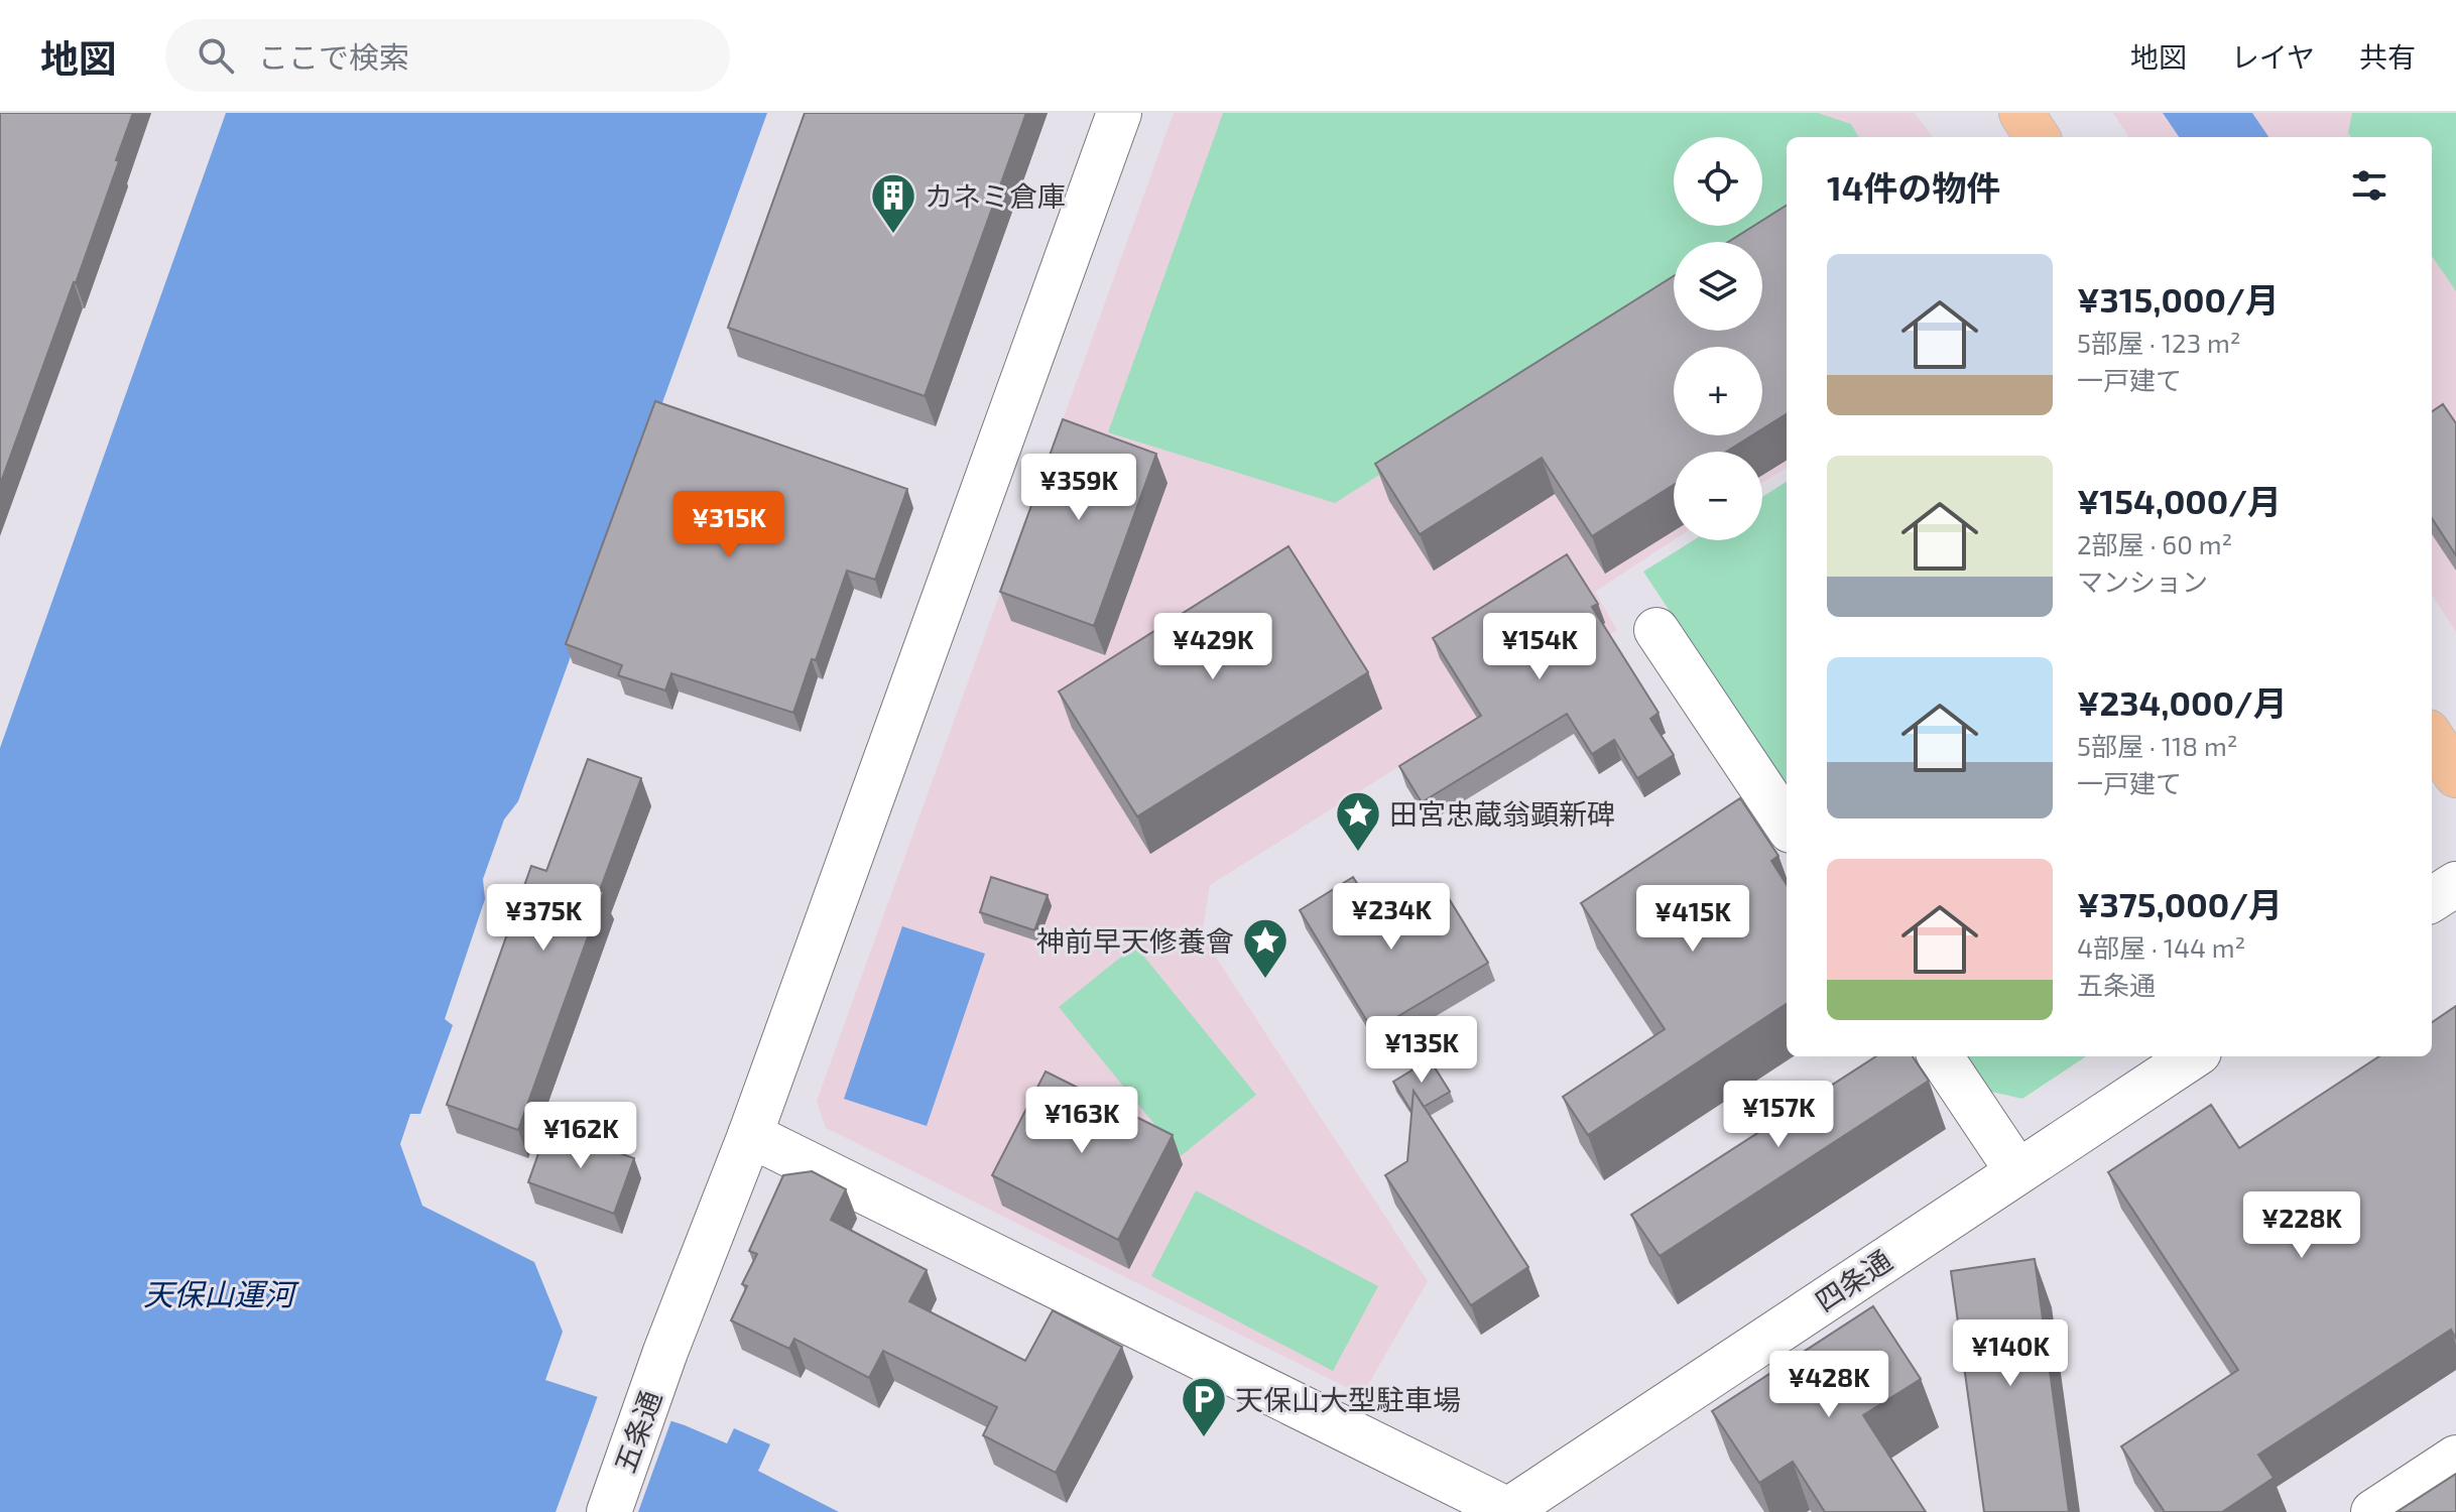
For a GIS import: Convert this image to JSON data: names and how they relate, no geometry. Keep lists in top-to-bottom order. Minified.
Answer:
{"streets":{"street":["四条通","五条通"]},"water":["天保山運河"],"places":{"building":["カネミ倉庫"],"place":["田宮忠蔵翁顕新碑","神前早天修養會"],"parking":["天保山大型駐車場"]},"page":{"header":"地図","search":"ここで検索","nav":["地図","レイヤ","共有"],"map_buttons":["+","−"],"heading":"14件の物件","list":[{"name":"¥315,000/月","note":"5部屋 · 123 m² · 一戸建て"},{"name":"¥154,000/月","note":"2部屋 · 60 m² · マンション"},{"name":"¥234,000/月","note":"5部屋 · 118 m² · 一戸建て"},{"name":"¥375,000/月","note":"4部屋 · 144 m² · 五条通"}],"price":["¥359K","¥315K","¥429K","¥154K","¥234K","¥375K","¥415K","¥135K","¥157K","¥163K","¥162K","¥228K","¥140K","¥428K"]}}
